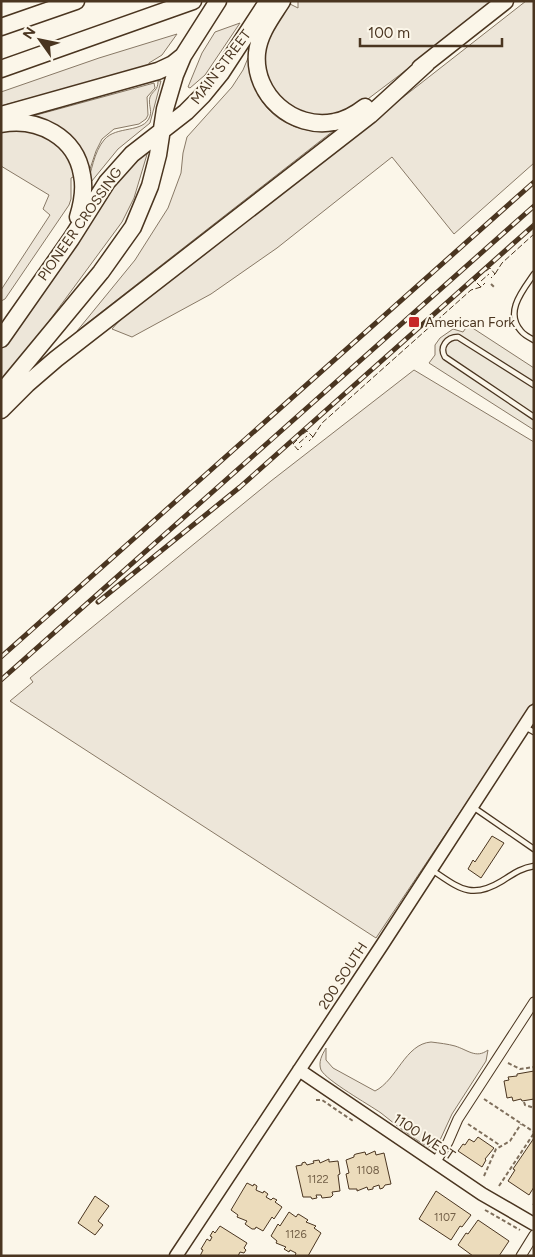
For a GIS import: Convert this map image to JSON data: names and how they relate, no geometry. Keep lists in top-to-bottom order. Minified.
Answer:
{"streets":{"highway":["MAIN STREET","PIONEER CROSSING"],"street":["200 SOUTH","1100 WEST"]},"crossings":[["MAIN STREET","PIONEER CROSSING"],["200 SOUTH","1100 WEST"]],"places":{"transit":["American Fork"]},"house_numbers":["1108","1122","1107","1126"],"scale_bar":"100 m","north":"top left"}
